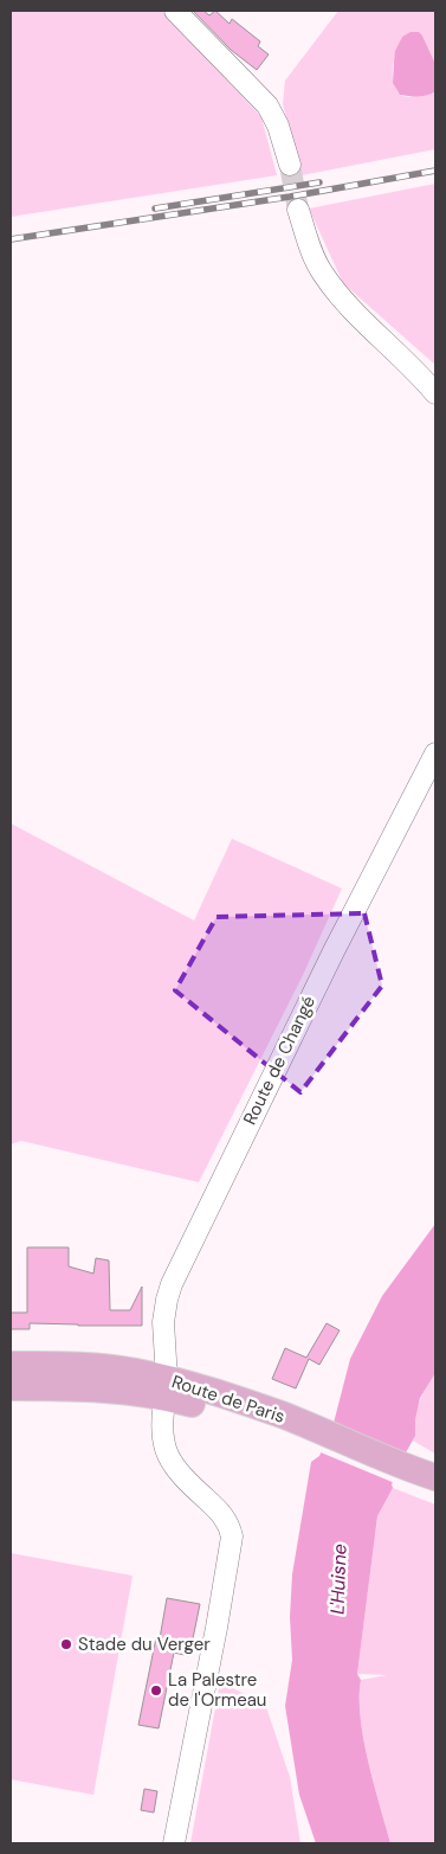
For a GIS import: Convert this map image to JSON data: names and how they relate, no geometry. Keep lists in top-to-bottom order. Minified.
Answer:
{"streets":{"main road":["Route de Paris"],"street":["Route de Changé"]},"crossings":[["Route de Changé","Route de Paris"]],"water":["L'Huisne"],"places":["Stade du Verger","La Palestre de l'Ormeau"]}
